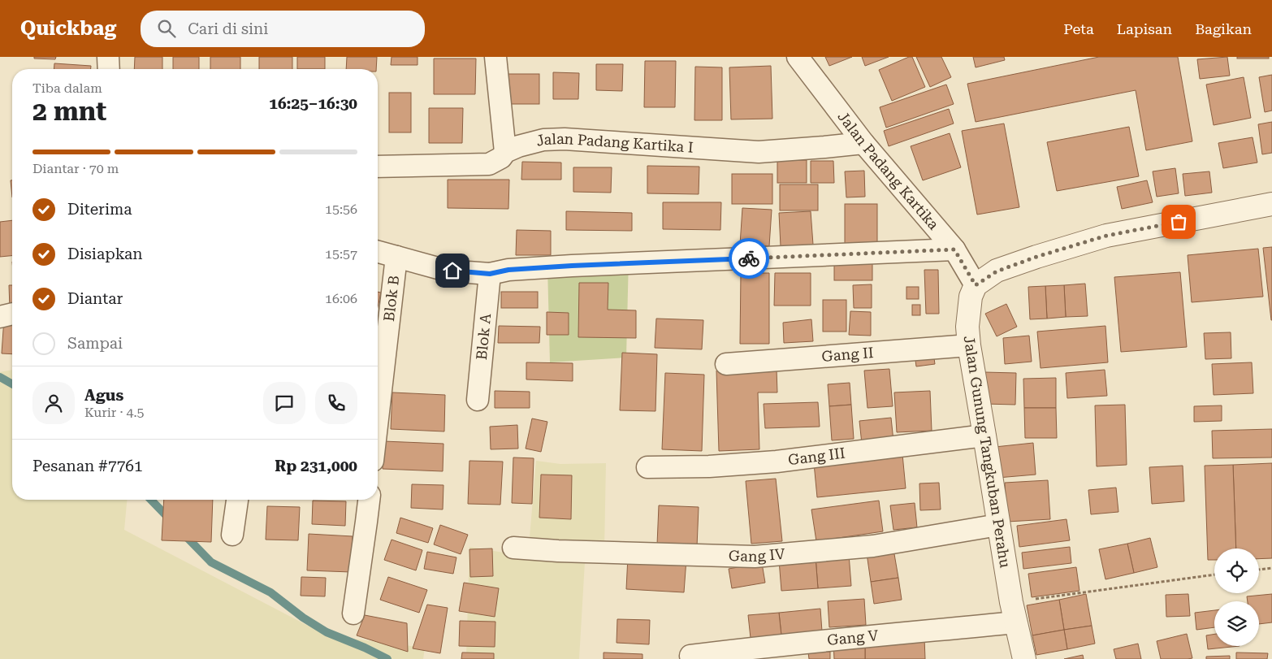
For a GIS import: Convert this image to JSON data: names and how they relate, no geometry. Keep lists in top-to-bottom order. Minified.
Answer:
{"streets":{"street":["Jalan Padang Kartika I","Jalan Padang Kartika","Blok B","Blok A","Gang II","Jalan Gunung Tangkuban Perahu","Gang III","Gang IV","Gang V"]},"crossings":[["Jalan Padang Kartika I","Jalan Padang Kartika"],["Jalan Padang Kartika","Jalan Gunung Tangkuban Perahu"],["Gang II","Jalan Gunung Tangkuban Perahu"],["Jalan Gunung Tangkuban Perahu","Gang III"],["Jalan Gunung Tangkuban Perahu","Gang IV"],["Jalan Gunung Tangkuban Perahu","Gang V"]],"page":{"header":"Quickbag","search":"Cari di sini","nav":["Peta","Lapisan","Bagikan"],"heading":["2 mnt","Tiba dalam","16:25–16:30"],"panel":["Agus","Kurir · 4.5","Pesanan #7761","Rp 231,000"],"bar":"Diantar · 70 m","list":[["Diterima","15:56"],["Disiapkan","15:57"],["Diantar","16:06"],"Sampai"]}}
